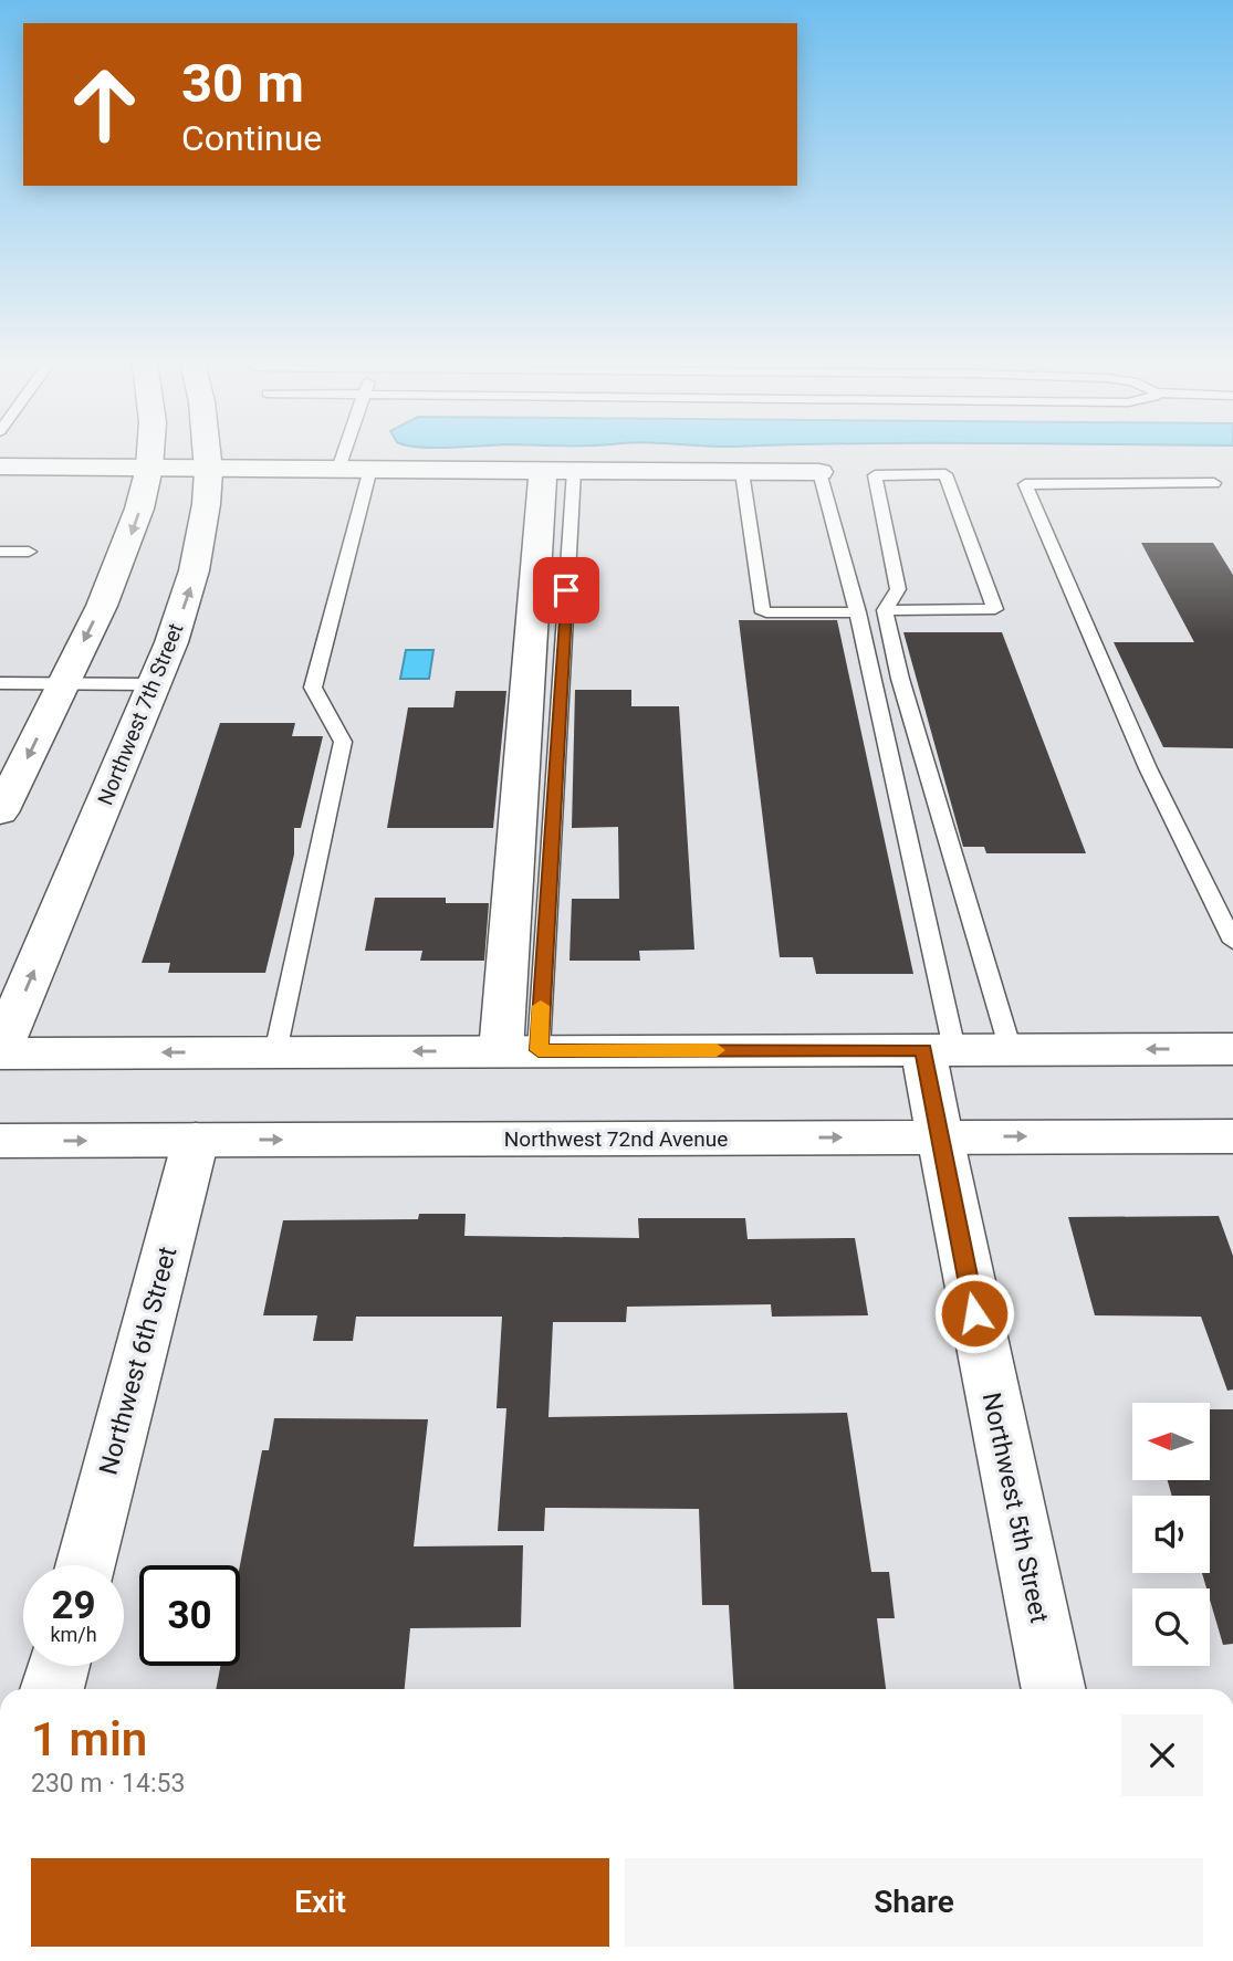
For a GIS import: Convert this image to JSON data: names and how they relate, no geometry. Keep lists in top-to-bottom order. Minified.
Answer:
{"streets":{"main road":["Northwest 7th Street","Northwest 72nd Avenue","Northwest 6th Street","Northwest 5th Street"]},"crossings":[["Northwest 72nd Avenue","Northwest 6th Street"],["Northwest 72nd Avenue","Northwest 5th Street"]],"north":"left","page":{"turn":["30 m","Continue"],"speed":"29 km/h","limit":"30","heading":["1 min","230 m · 14:53"],"buttons":["Exit","Share"]}}
